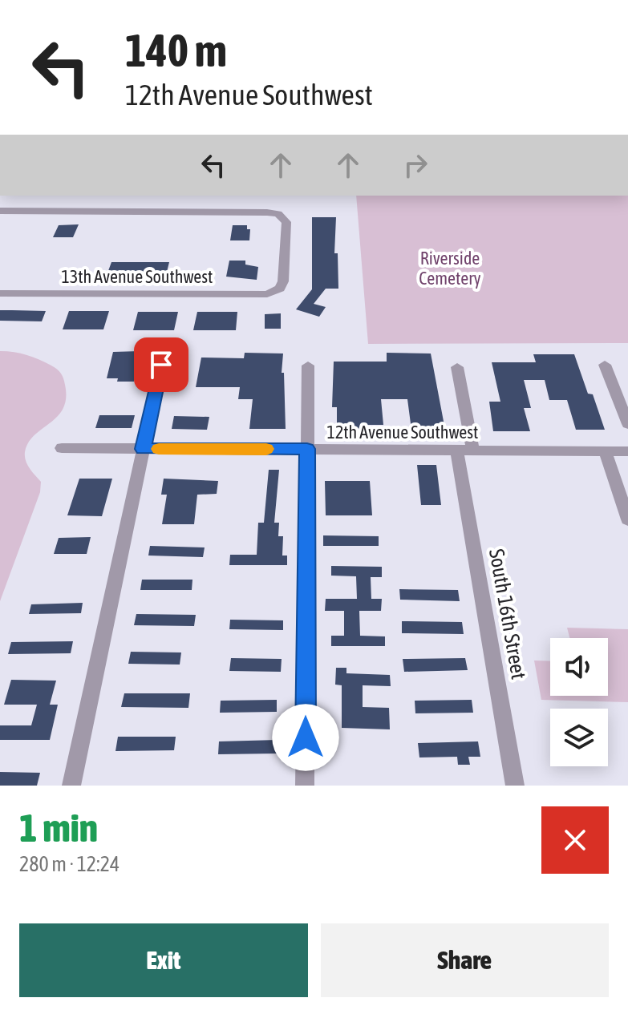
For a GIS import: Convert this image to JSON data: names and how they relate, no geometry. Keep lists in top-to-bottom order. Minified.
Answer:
{"streets":{"street":["13th Avenue Southwest","12th Avenue Southwest","South 16th Street"]},"crossings":[["12th Avenue Southwest","South 16th Street"]],"parks":["Riverside Cemetery"],"page":{"turn":["140 m","12th Avenue Southwest"],"heading":["1 min","280 m · 12:24"],"buttons":["Exit","Share"]}}
